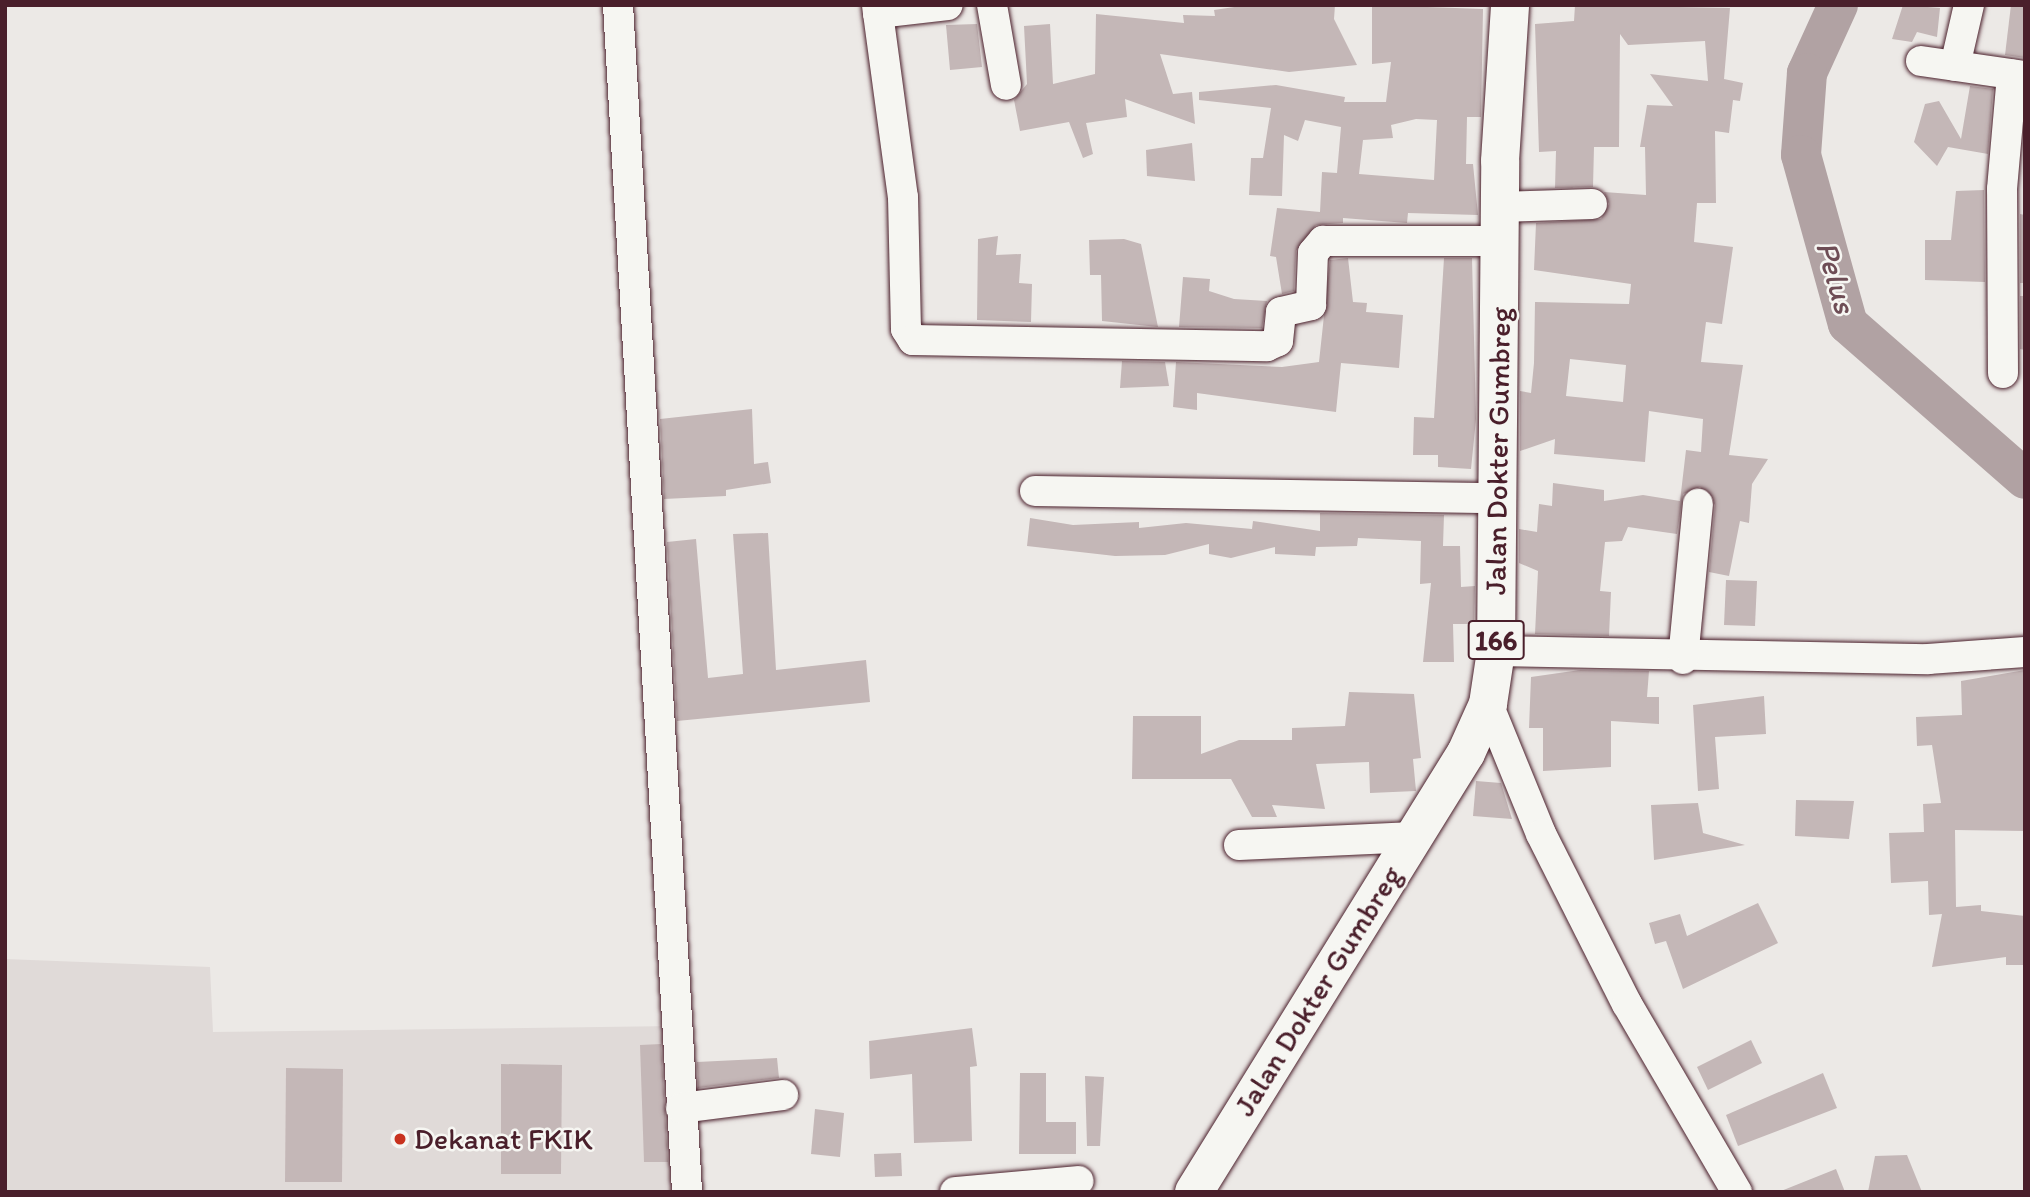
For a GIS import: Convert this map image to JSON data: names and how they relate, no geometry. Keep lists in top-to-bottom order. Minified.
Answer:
{"streets":{"main road":["Jalan Dokter Gumbreg","166"]},"water":["Pelus"],"places":["Dekanat FKIK"]}
